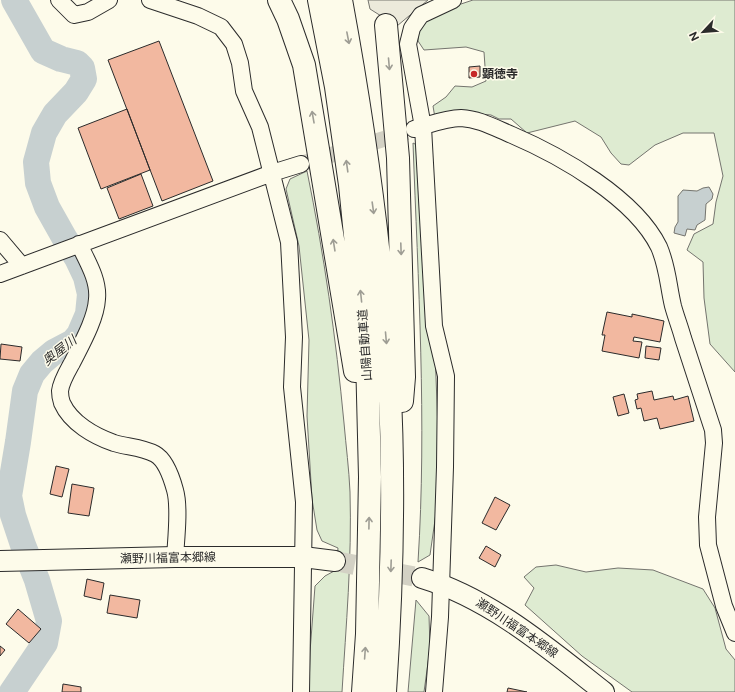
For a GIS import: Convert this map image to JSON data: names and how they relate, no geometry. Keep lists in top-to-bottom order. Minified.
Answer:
{"streets":{"highway":["山陽自動車道"],"main road":["瀬野川福富本郷線"]},"water":["奥屋川"],"places":["顕徳寺"],"north":"bottom left"}
